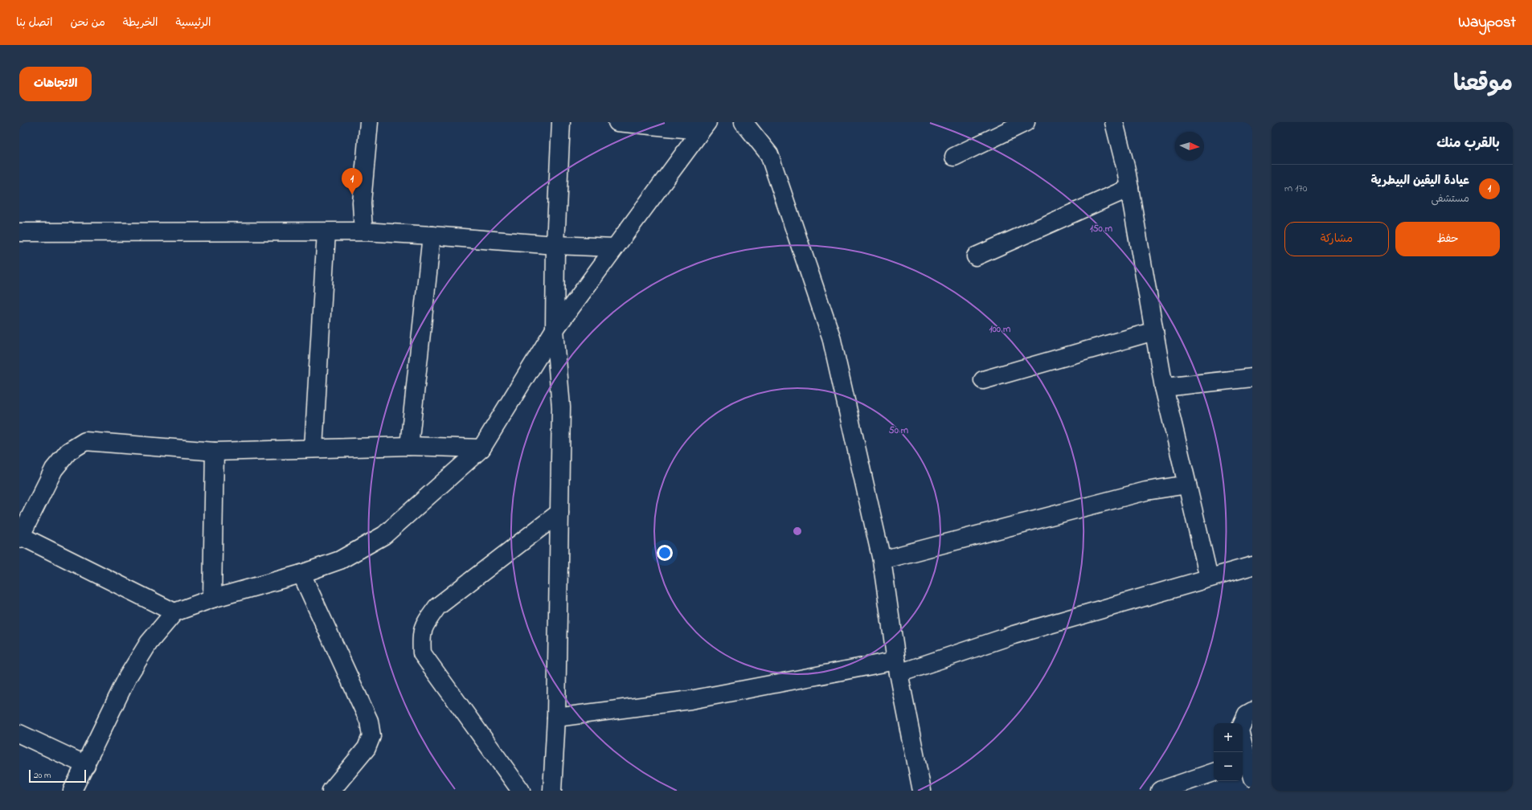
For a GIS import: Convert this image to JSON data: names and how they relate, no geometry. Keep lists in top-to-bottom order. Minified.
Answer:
{"scale_bar":"20 m","north":"right","page":{"header":"Waypost","nav":["الرئيسية","الخريطة","من نحن","اتصل بنا"],"title":"موقعنا","buttons":["الاتجاهات",["حفظ","مشاركة"]],"heading":"بالقرب منك","list":[{"mark":"1","name":"عيادة اليقين البيطرية","note":"مستشفى","value":"170 m"}],"pins":"1","map_buttons":["+","−"],"scale":"20 m"},"rings":["150 m","100 m","50 m"]}
